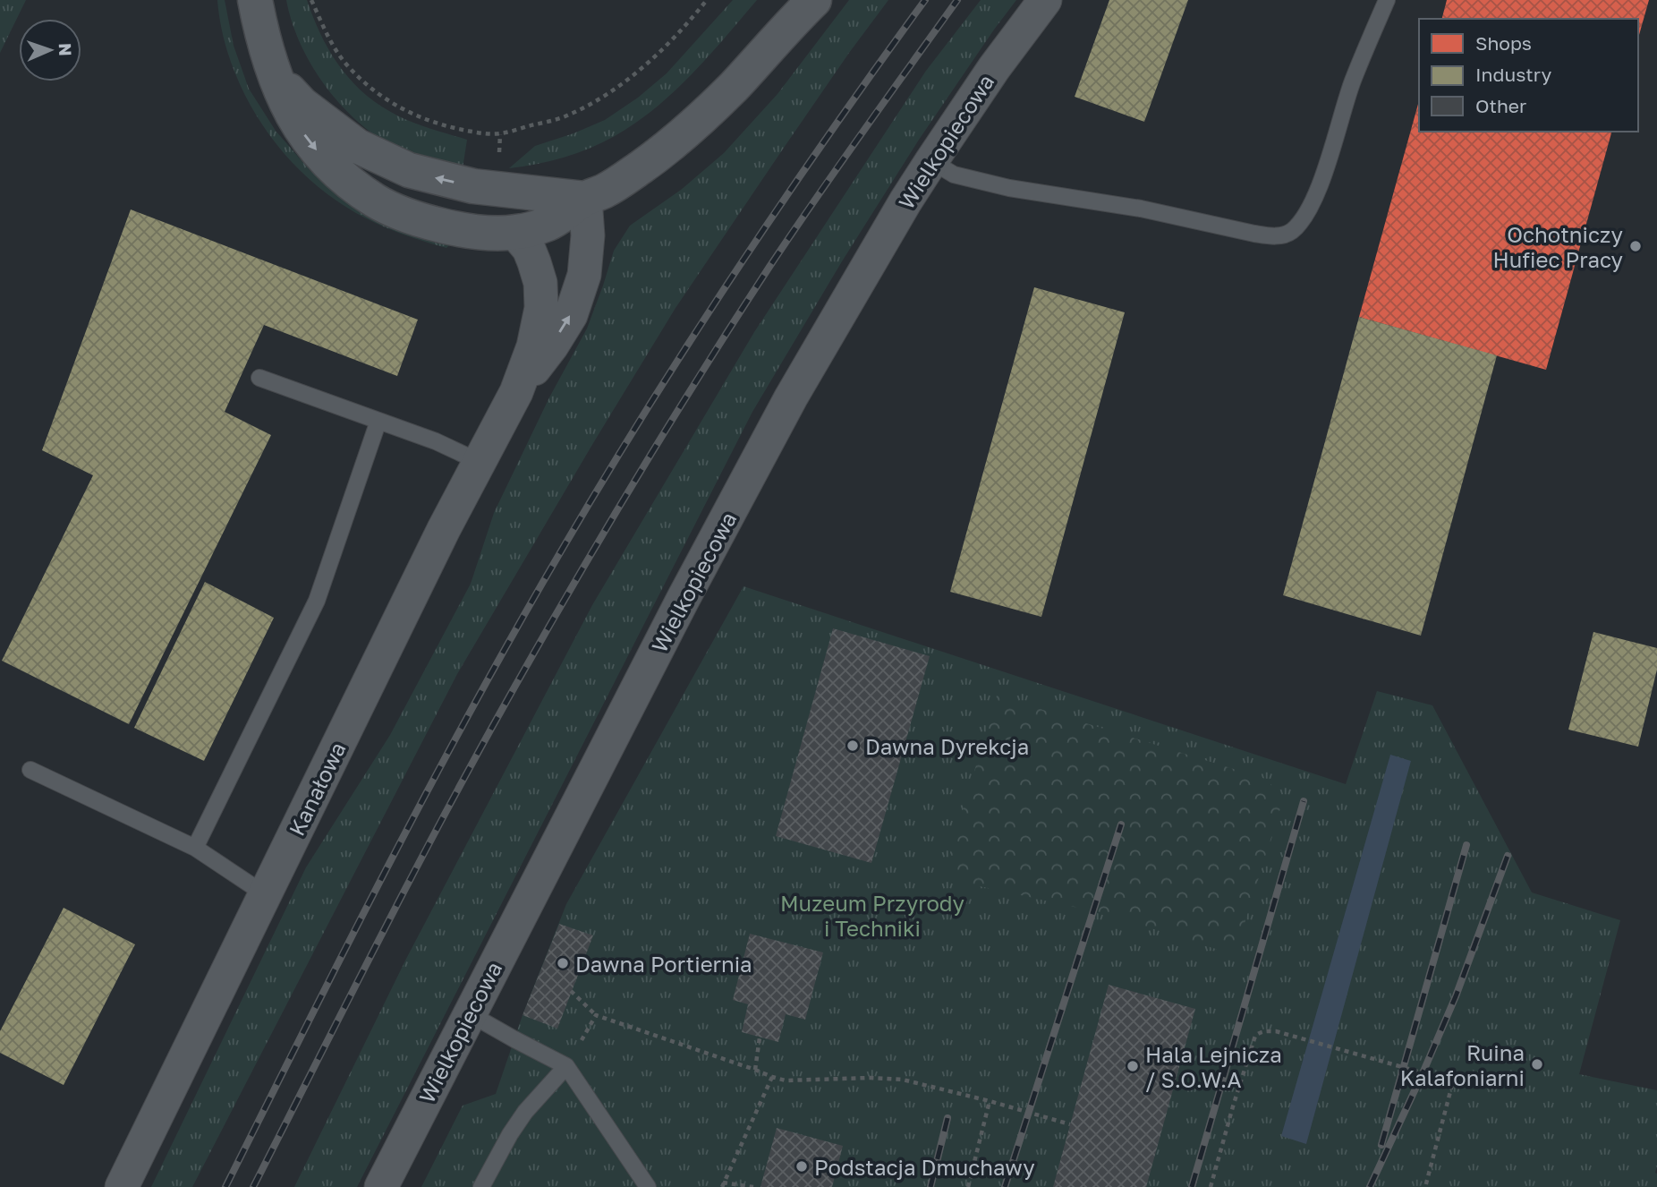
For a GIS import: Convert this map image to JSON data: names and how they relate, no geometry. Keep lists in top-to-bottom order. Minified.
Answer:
{"streets":{"street":["Wielkopiecowa","Kanałowa"]},"parks":["Muzeum Przyrody i Techniki"],"places":["Ochotniczy Hufiec Pracy","Dawna Dyrekcja","Dawna Portiernia","Ruina Kalafoniarni","Hala Lejnicza / S.O.W.A","Podstacja Dmuchawy"],"legend":["Shops","Industry","Other"],"north":"right"}
